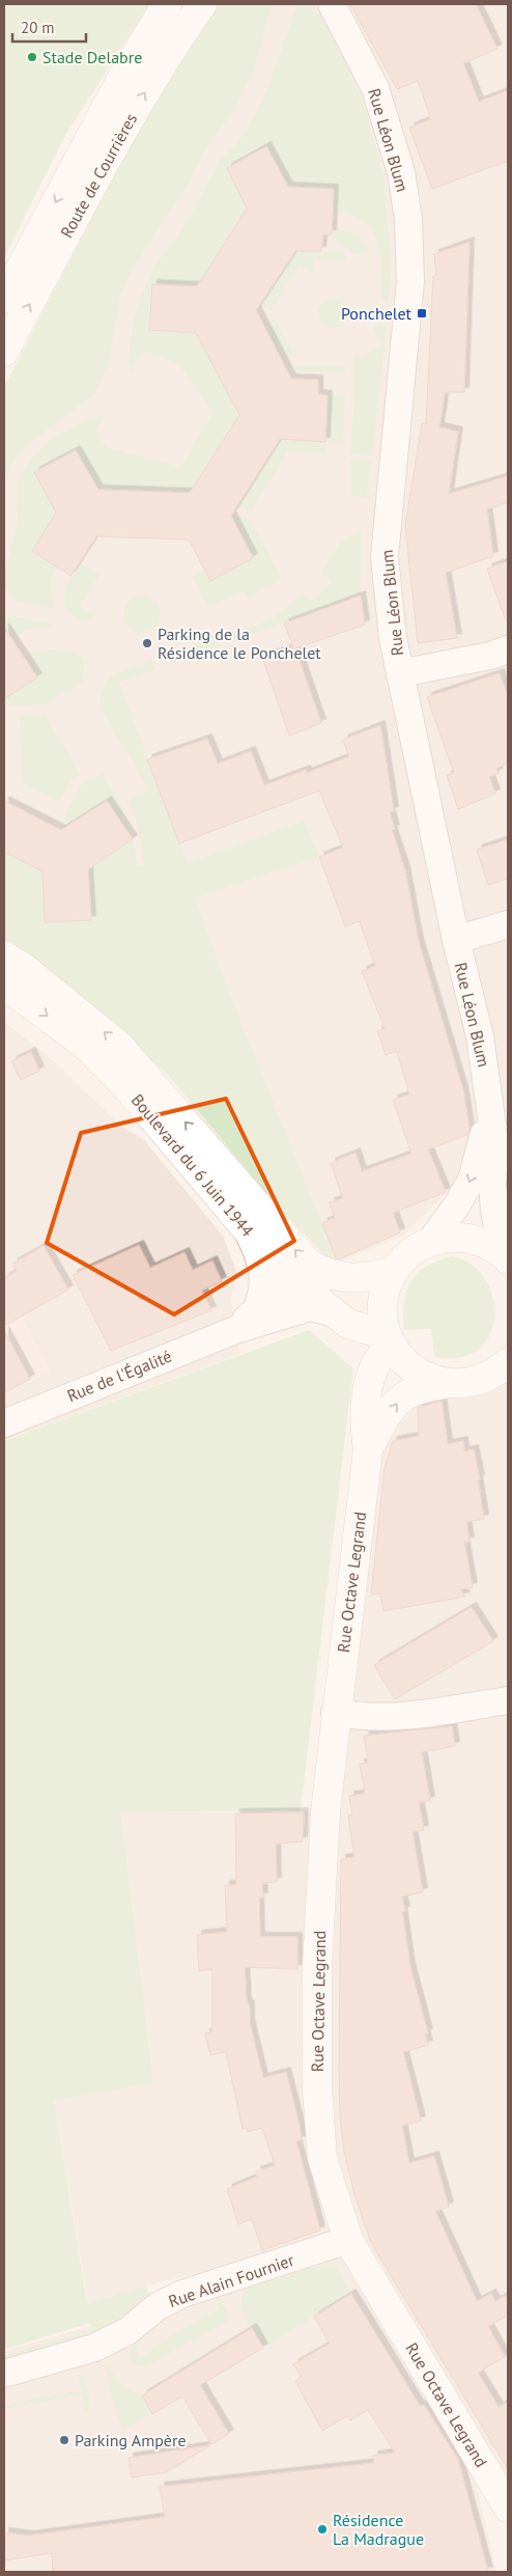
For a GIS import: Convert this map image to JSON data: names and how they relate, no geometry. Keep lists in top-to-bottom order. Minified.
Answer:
{"streets":{"main road":["Route de Courrières","Boulevard du 6 Juin 1944","Rue Octave Legrand"],"street":["Rue Léon Blum","Rue de l'Égalité","Rue Alain Fournier"]},"crossings":[["Boulevard du 6 Juin 1944","Rue de l'Égalité"],["Boulevard du 6 Juin 1944","Rue Octave Legrand"],["Rue Octave Legrand","Rue Alain Fournier"]],"places":{"other":["Stade Delabre","Parking de la Résidence le Ponchelet","Parking Ampère","Résidence La Madrague"],"transit":["Ponchelet"]},"scale_bar":"20 m"}
